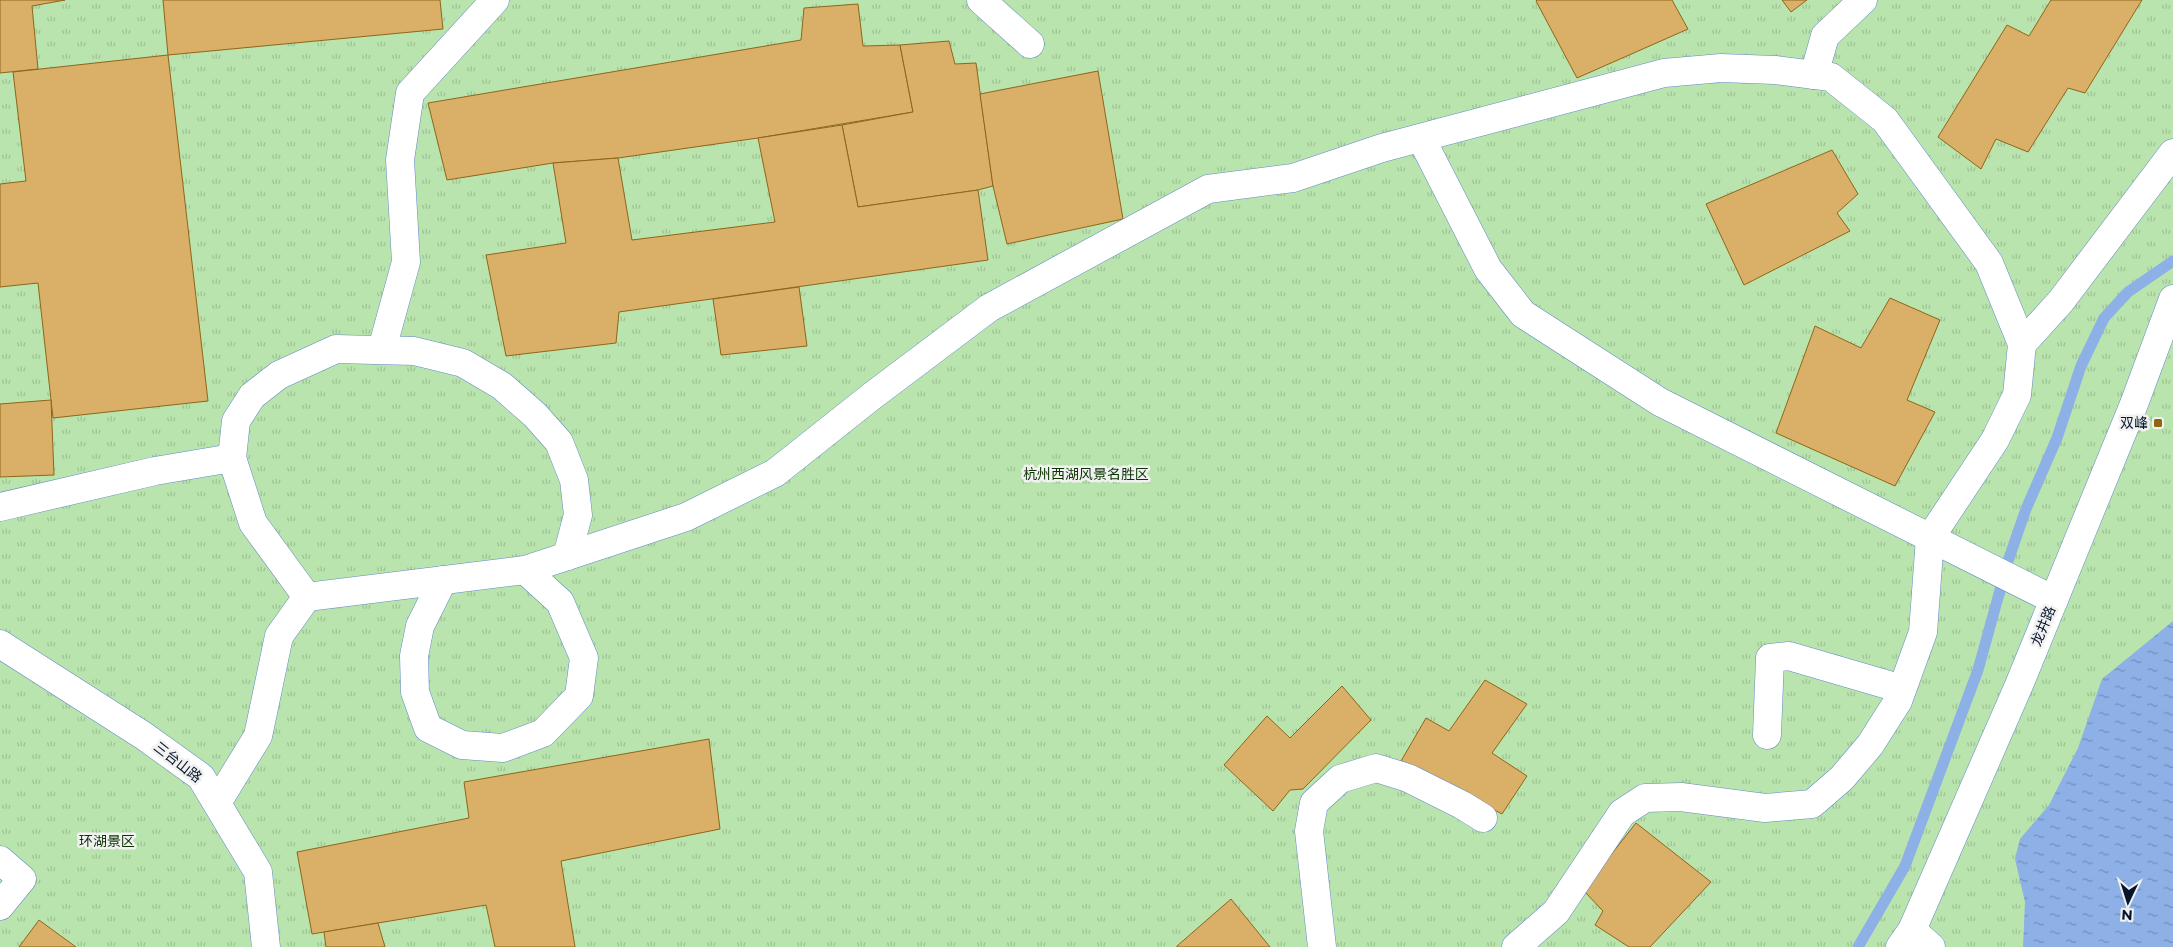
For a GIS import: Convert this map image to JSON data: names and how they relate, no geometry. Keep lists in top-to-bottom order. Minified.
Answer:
{"streets":{"street":["龙井路","三台山路"]},"parks":["杭州西湖风景名胜区","环湖景区"],"places":{"transit":["双峰"]},"north":"bottom"}
